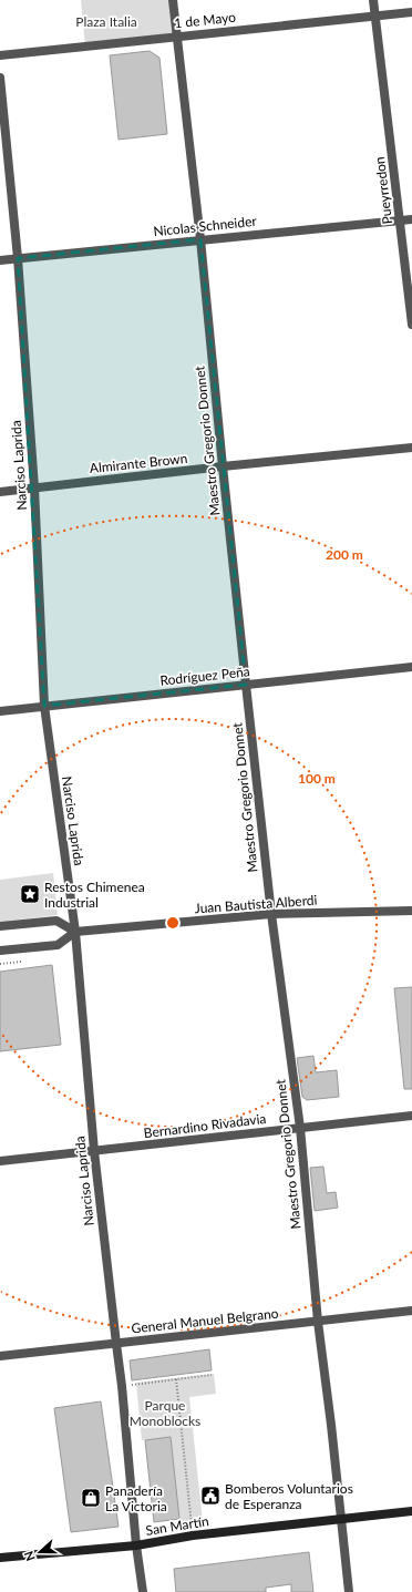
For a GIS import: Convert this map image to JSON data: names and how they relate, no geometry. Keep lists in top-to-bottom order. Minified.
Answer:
{"streets":{"main road":["San Martín"],"street":["1 de Mayo","Pueyrredon","Nicolas Schneider","Maestro Gregorio Donnet","Almirante Brown","Narciso Laprida","Rodríguez Peña","Juan Bautista Alberdi","Bernardino Rivadavia","General Manuel Belgrano"]},"crossings":[["1 de Mayo","Pueyrredon"],["1 de Mayo","Maestro Gregorio Donnet"],["Pueyrredon","Nicolas Schneider"],["Nicolas Schneider","Maestro Gregorio Donnet"],["Nicolas Schneider","Narciso Laprida"],["Maestro Gregorio Donnet","Almirante Brown"],["Maestro Gregorio Donnet","Rodríguez Peña"],["Maestro Gregorio Donnet","Juan Bautista Alberdi"],["Maestro Gregorio Donnet","Bernardino Rivadavia"],["Maestro Gregorio Donnet","General Manuel Belgrano"],["Maestro Gregorio Donnet","San Martín"],["Almirante Brown","Narciso Laprida"],["Narciso Laprida","Rodríguez Peña"],["Narciso Laprida","Juan Bautista Alberdi"],["Narciso Laprida","Bernardino Rivadavia"],["Narciso Laprida","General Manuel Belgrano"],["Narciso Laprida","San Martín"]],"parks":["Plaza Italia","Parque Monoblocks"],"places":{"place":["Restos Chimenea Industrial"],"public building":["Bomberos Voluntarios de Esperanza"],"shop":["Panadería La Victoria"]},"north":"left","rings":["200 m","100 m"]}
